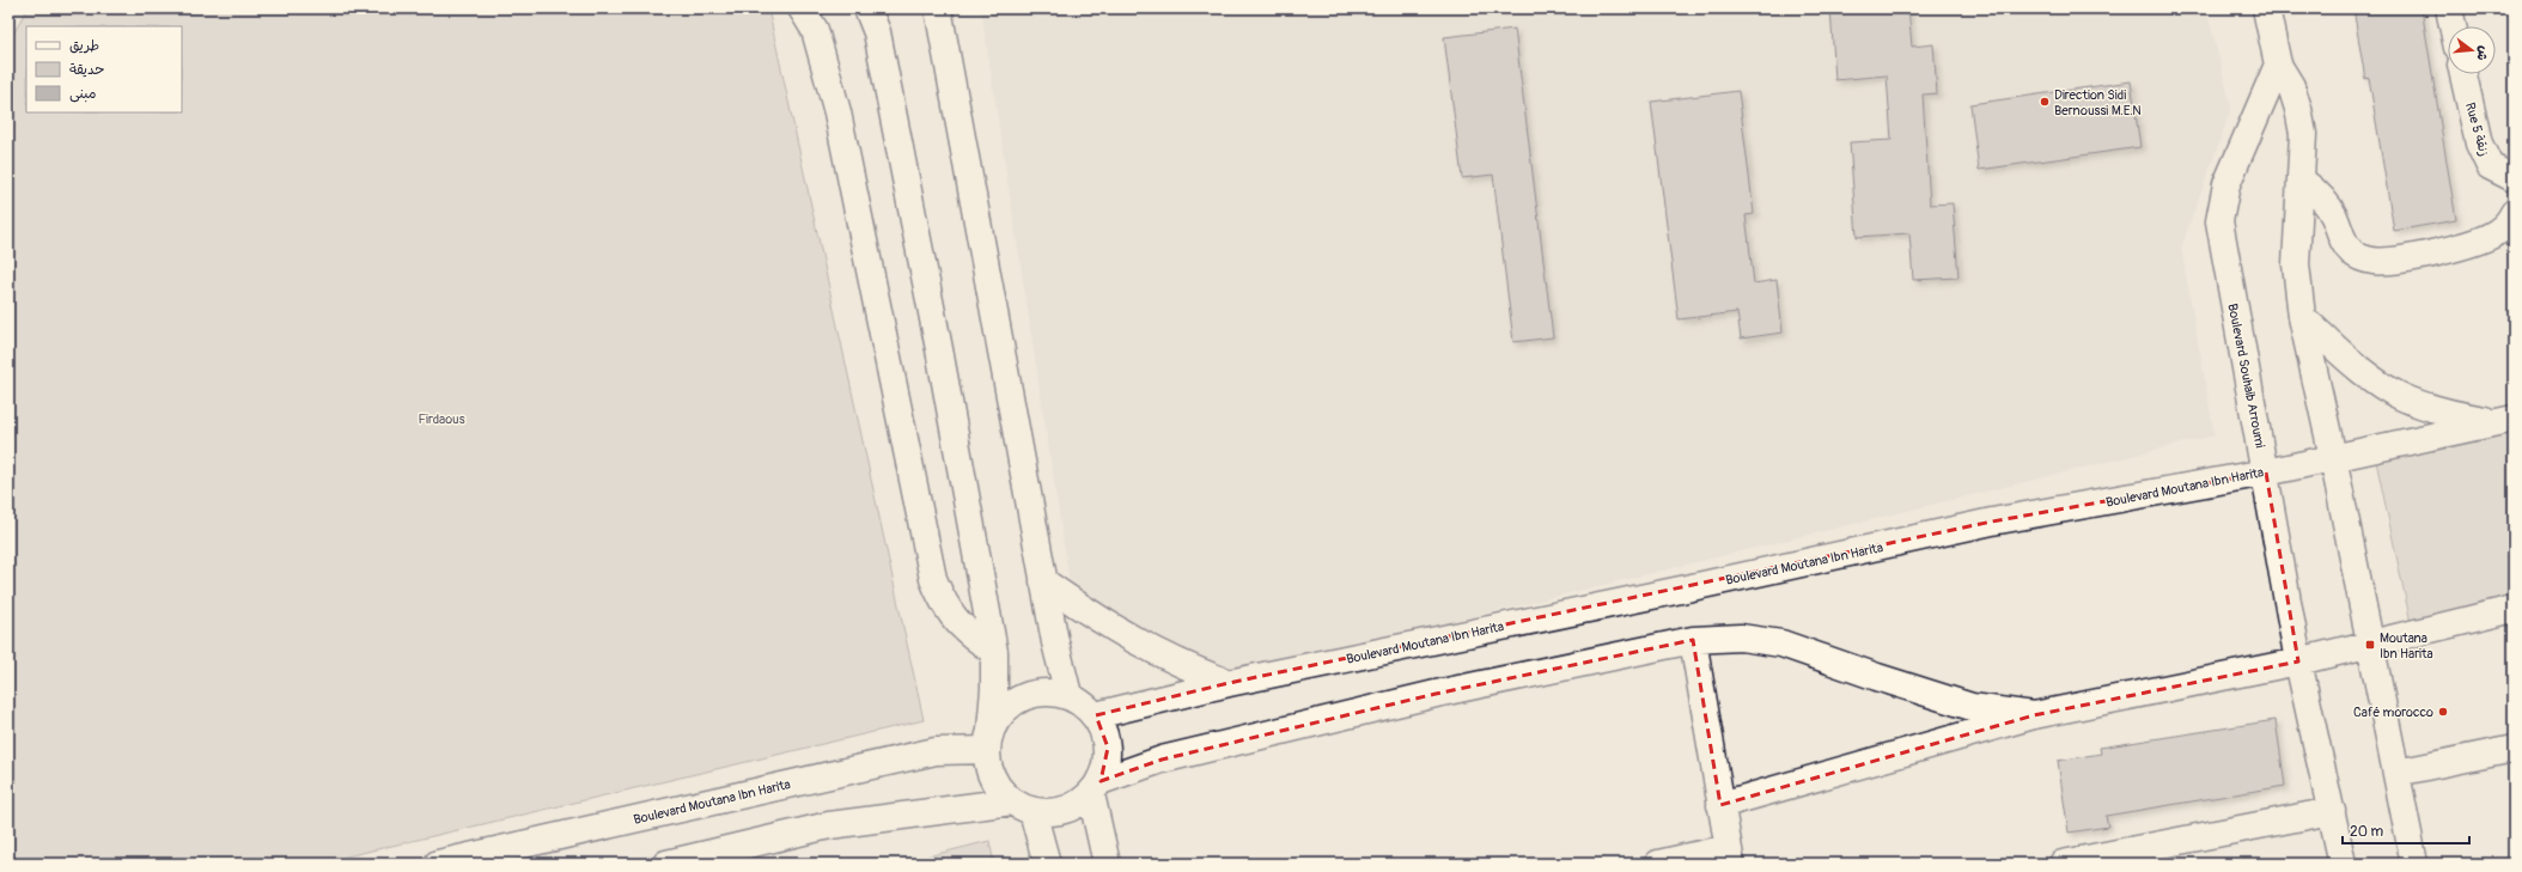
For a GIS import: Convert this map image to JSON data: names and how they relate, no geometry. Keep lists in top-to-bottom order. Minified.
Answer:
{"streets":{"street":["Rue 5 زنقة","Boulevard Souhaib Arroumi","Boulevard Moutana Ibn Harita"]},"crossings":[["Boulevard Souhaib Arroumi","Boulevard Moutana Ibn Harita"]],"parks":["Firdaous"],"places":{"other":["Direction Sidi Bernoussi M.E.N","Café morocco"],"transit":["Moutana Ibn Harita"]},"legend":["طريق","حديقة","مبنى"],"scale_bar":"20 m","north":"right"}
